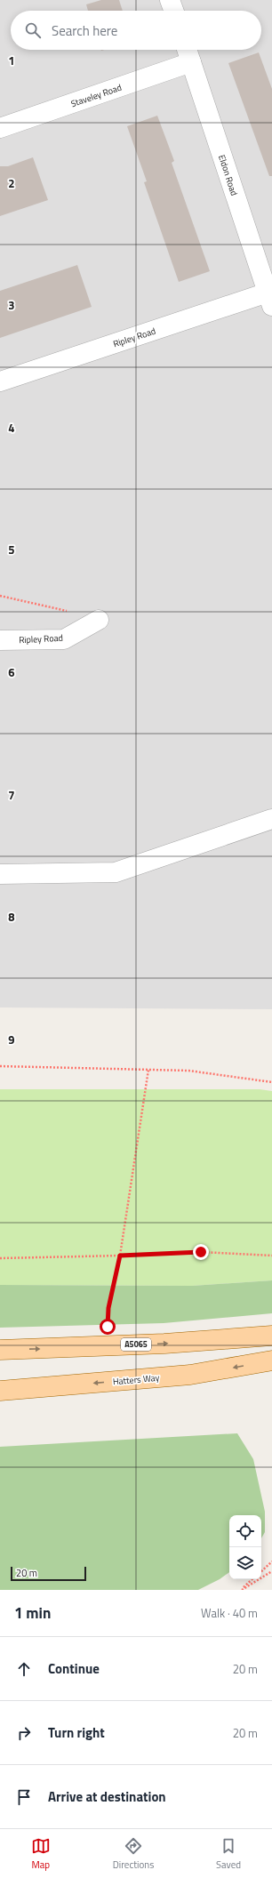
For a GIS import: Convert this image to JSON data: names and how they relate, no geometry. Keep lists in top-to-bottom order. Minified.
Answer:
{"streets":{"main road":["A5065","Hatters Way"],"street":["Staveley Road","Eldon Road","Ripley Road"]},"crossings":[["Staveley Road","Eldon Road"],["Eldon Road","Ripley Road"]],"scale_bar":"20 m","page":{"search":"Search here","scale":"20 m","heading":["1 min","Walk · 40 m"],"list":[["Continue","20 m"],["Turn right","20 m"],"Arrive at destination"],"nav":["Map","Directions","Saved"]},"grid":{"rows":["1","2","3","4","5","6","7","8","9"]}}
